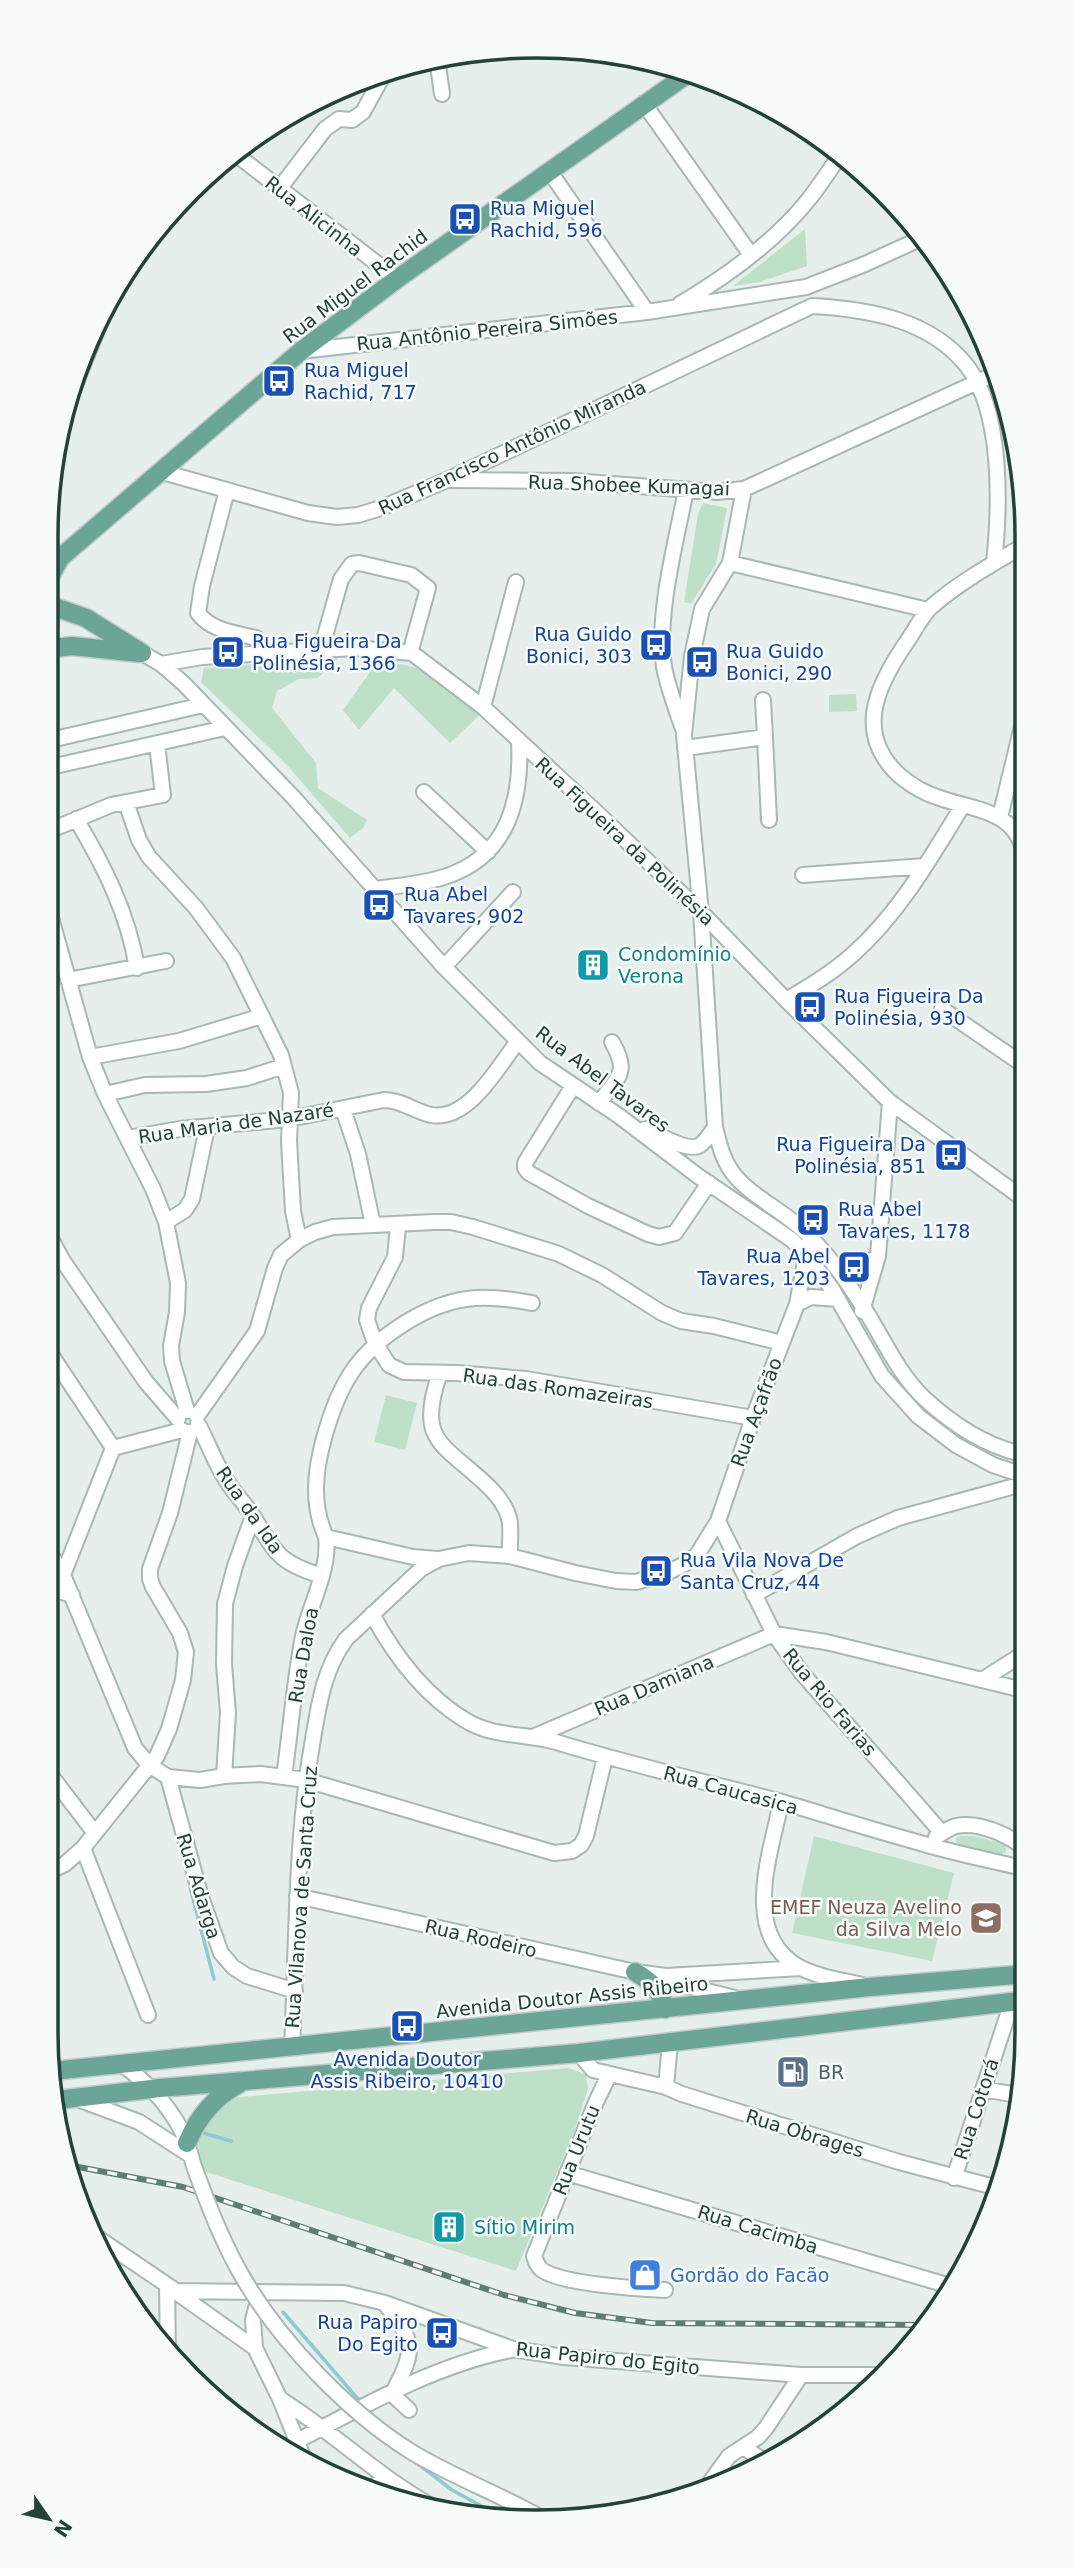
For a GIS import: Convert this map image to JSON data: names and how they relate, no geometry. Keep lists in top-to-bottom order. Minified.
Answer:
{"streets":{"main road":["Rua Miguel Rachid","Rua Abel Tavares","Avenida Doutor Assis Ribeiro"],"street":["Rua Alicinha","Rua Antônio Pereira Simões","Rua Francisco Antônio Miranda","Rua Shobee Kumagai","Rua Figueira da Polinésia","Rua Maria de Nazaré","Rua das Romazeiras","Rua Açafrão","Rua da Ida","Rua Daloa","Rua Damiana","Rua Rio Farias","Rua Caucasica","Rua Adarga","Rua Vilanova de Santa Cruz","Rua Rodeiro","Rua Cotorá","Rua Obrages","Rua Urutu","Rua Cacimba","Rua Papiro do Egito"]},"crossings":[["Rua Alicinha","Rua Miguel Rachid"],["Rua Miguel Rachid","Rua Antônio Pereira Simões"],["Rua Miguel Rachid","Rua Francisco Antônio Miranda"],["Rua Francisco Antônio Miranda","Rua Shobee Kumagai"],["Rua Figueira da Polinésia","Rua Abel Tavares"],["Rua Abel Tavares","Rua Maria de Nazaré"],["Rua Abel Tavares","Rua Açafrão"],["Rua das Romazeiras","Rua Açafrão"],["Rua das Romazeiras","Rua Daloa"],["Rua Açafrão","Rua Rio Farias"],["Rua Açafrão","Rua Vilanova de Santa Cruz"],["Rua da Ida","Rua Daloa"],["Rua Damiana","Rua Rio Farias"],["Rua Damiana","Rua Caucasica"],["Rua Rio Farias","Rua Vilanova de Santa Cruz"],["Rua Adarga","Rua Vilanova de Santa Cruz"],["Rua Vilanova de Santa Cruz","Rua Rodeiro"],["Rua Vilanova de Santa Cruz","Avenida Doutor Assis Ribeiro"],["Rua Rodeiro","Avenida Doutor Assis Ribeiro"],["Rua Cotorá","Rua Obrages"],["Rua Obrages","Rua Urutu"],["Rua Urutu","Rua Cacimba"]],"places":{"bus stop":["Rua Miguel Rachid, 596","Rua Miguel Rachid, 717","Rua Guido Bonici, 303","Rua Figueira Da Polinésia, 1366","Rua Guido Bonici, 290","Rua Abel Tavares, 902","Rua Figueira Da Polinésia, 930","Rua Figueira Da Polinésia, 851","Rua Abel Tavares, 1178","Rua Abel Tavares, 1203","Rua Vila Nova De Santa Cruz, 44","Avenida Doutor Assis Ribeiro, 10410","Rua Papiro Do Egito"],"building":["Condomínio Verona","Sítio Mirim"],"school or university":["EMEF Neuza Avelino da Silva Melo"],"fuel station":["BR"],"shop":["Gordão do Facão"]},"north":"bottom right"}
